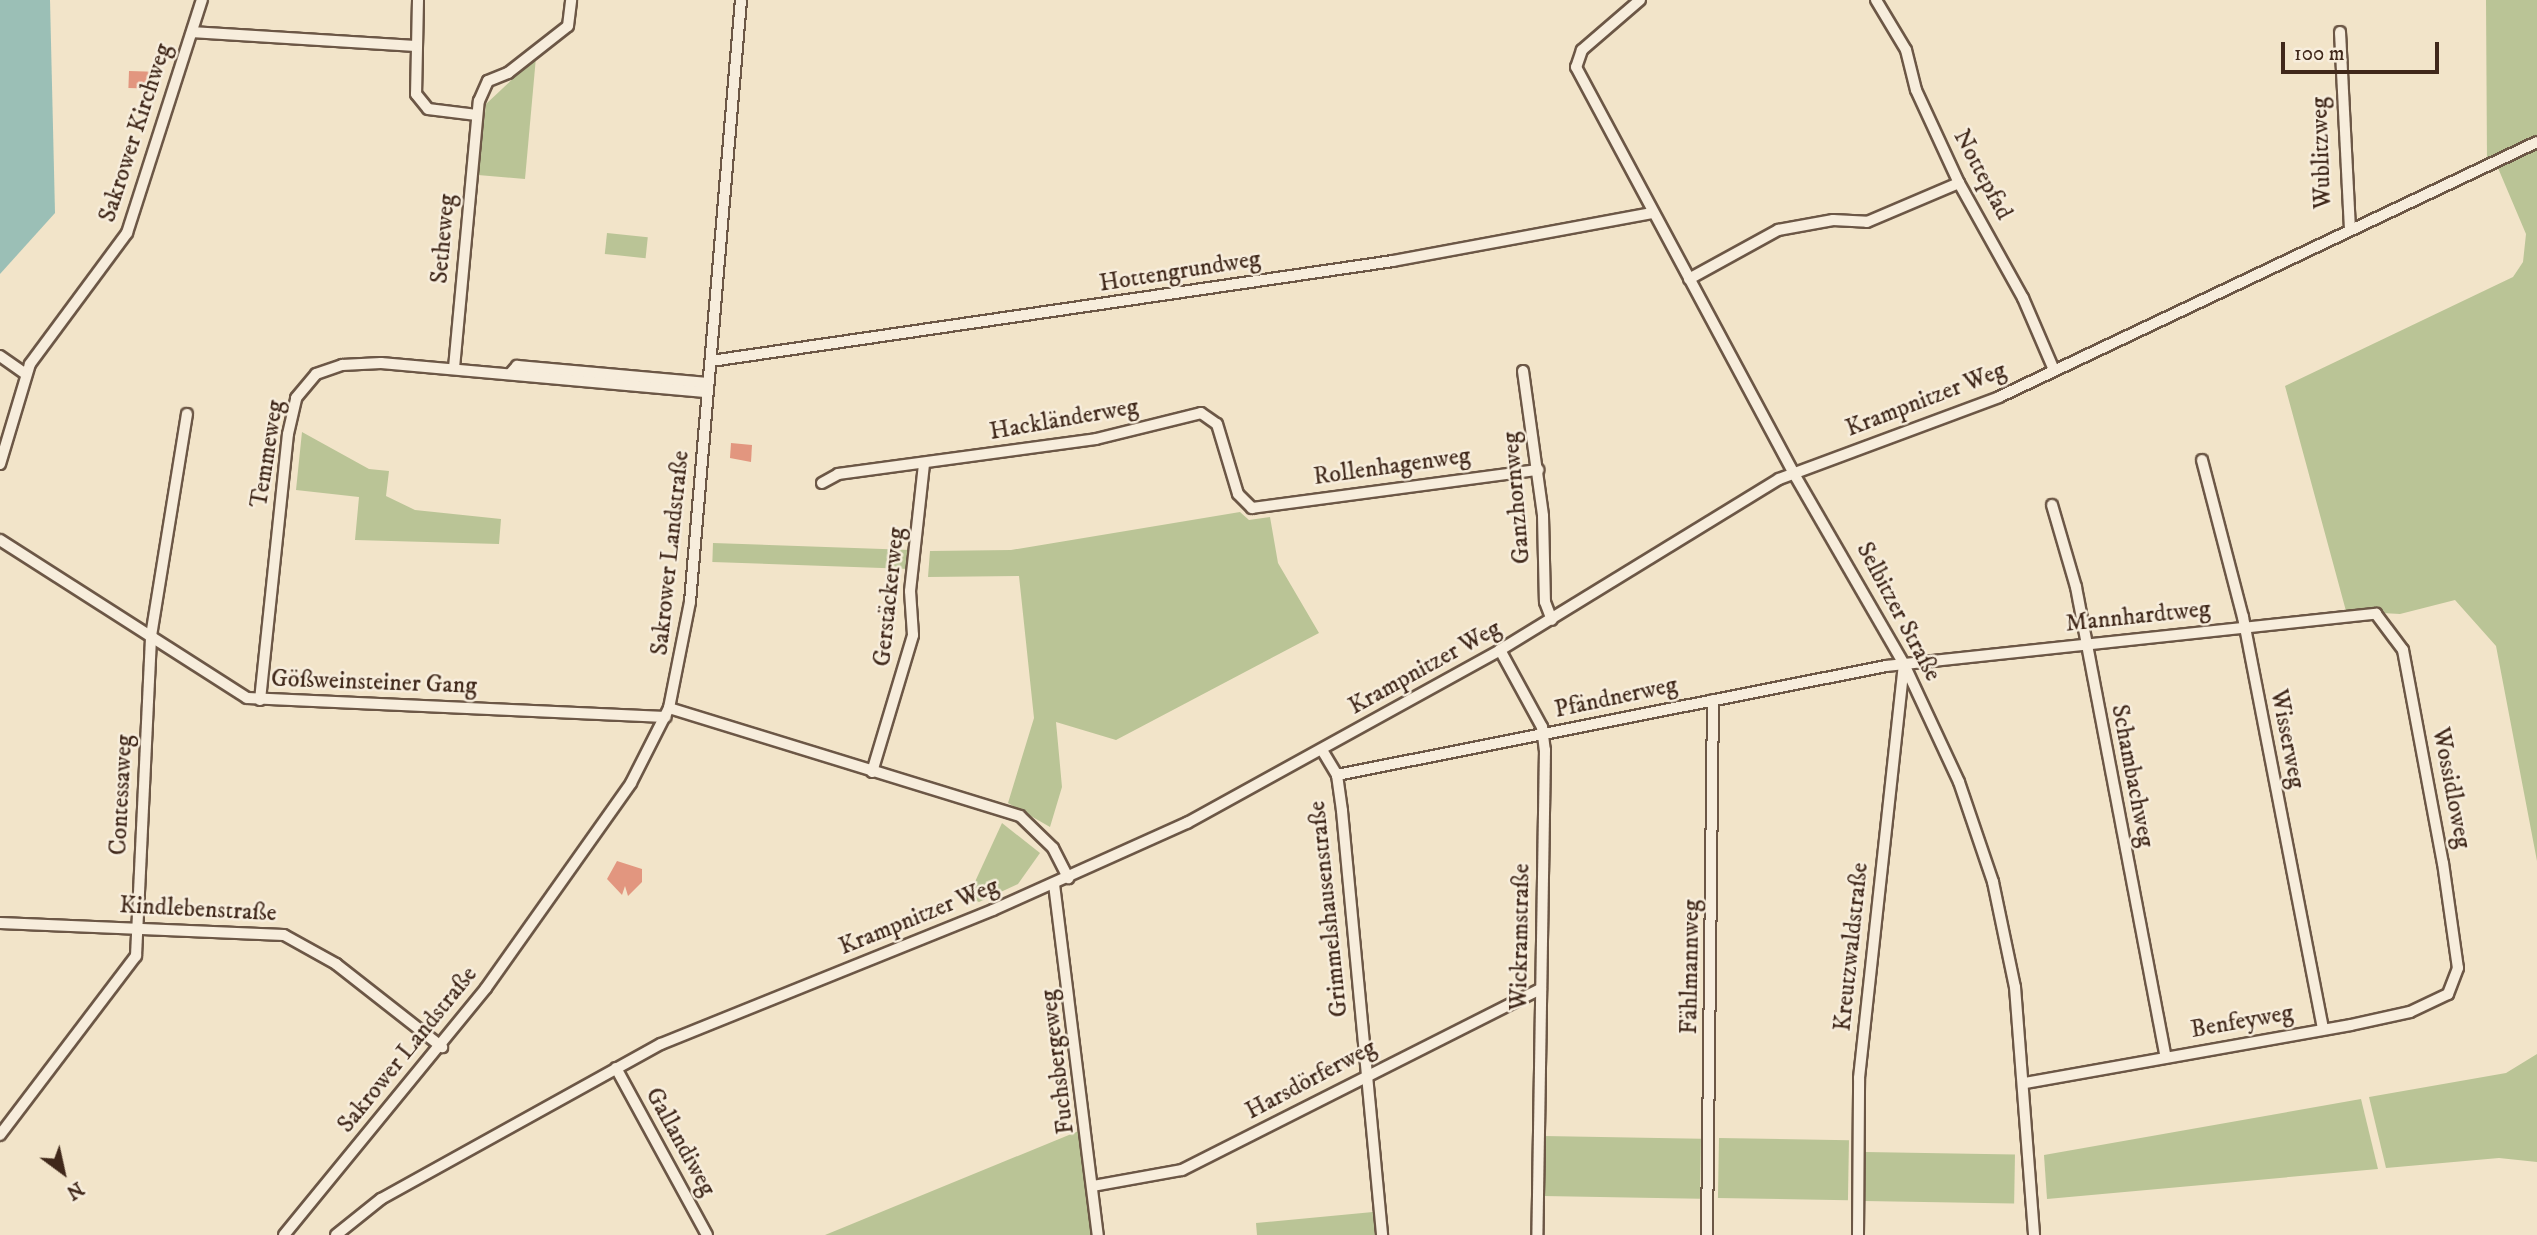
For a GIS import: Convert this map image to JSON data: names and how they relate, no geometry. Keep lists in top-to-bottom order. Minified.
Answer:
{"streets":{"street":["Sakrower Kirchweg","Wublitzweg","Nottepfad","Setheweg","Hottengrundweg","Krampnitzer Weg","Hackländerweg","Temmeweg","Rollenhagenweg","Ganzhornweg","Sakrower Landstraße","Gerstäckerweg","Selbitzer Straße","Mannhardtweg","Gößweinsteiner Gang","Pfändnerweg","Wisserweg","Schambachweg","Wossidloweg","Contessaweg","Grimmelshausenstraße","Kindlebenstraße","Wickramstraße","Kreutzwaldstraße","Fählmannweg","Benfeyweg","Fuchsbergeweg","Harsdörferweg","Gallandiweg"]},"crossings":[["Wublitzweg","Krampnitzer Weg"],["Nottepfad","Krampnitzer Weg"],["Setheweg","Temmeweg"],["Hottengrundweg","Sakrower Landstraße"],["Hottengrundweg","Selbitzer Straße"],["Krampnitzer Weg","Ganzhornweg"],["Krampnitzer Weg","Selbitzer Straße"],["Krampnitzer Weg","Gößweinsteiner Gang"],["Krampnitzer Weg","Grimmelshausenstraße"],["Krampnitzer Weg","Wickramstraße"],["Krampnitzer Weg","Fuchsbergeweg"],["Krampnitzer Weg","Gallandiweg"],["Hackländerweg","Rollenhagenweg"],["Hackländerweg","Gerstäckerweg"],["Temmeweg","Sakrower Landstraße"],["Temmeweg","Gößweinsteiner Gang"],["Rollenhagenweg","Ganzhornweg"],["Sakrower Landstraße","Gößweinsteiner Gang"],["Sakrower Landstraße","Kindlebenstraße"],["Gerstäckerweg","Gößweinsteiner Gang"],["Selbitzer Straße","Mannhardtweg"],["Selbitzer Straße","Pfändnerweg"],["Selbitzer Straße","Kreutzwaldstraße"],["Selbitzer Straße","Benfeyweg"],["Mannhardtweg","Pfändnerweg"],["Mannhardtweg","Wisserweg"],["Mannhardtweg","Schambachweg"],["Mannhardtweg","Wossidloweg"],["Mannhardtweg","Kreutzwaldstraße"],["Gößweinsteiner Gang","Contessaweg"],["Pfändnerweg","Grimmelshausenstraße"],["Pfändnerweg","Wickramstraße"],["Pfändnerweg","Kreutzwaldstraße"],["Pfändnerweg","Fählmannweg"],["Wisserweg","Benfeyweg"],["Schambachweg","Benfeyweg"],["Wossidloweg","Benfeyweg"],["Contessaweg","Kindlebenstraße"],["Grimmelshausenstraße","Harsdörferweg"],["Wickramstraße","Harsdörferweg"],["Fuchsbergeweg","Harsdörferweg"]],"scale_bar":"100 m","north":"bottom right"}
